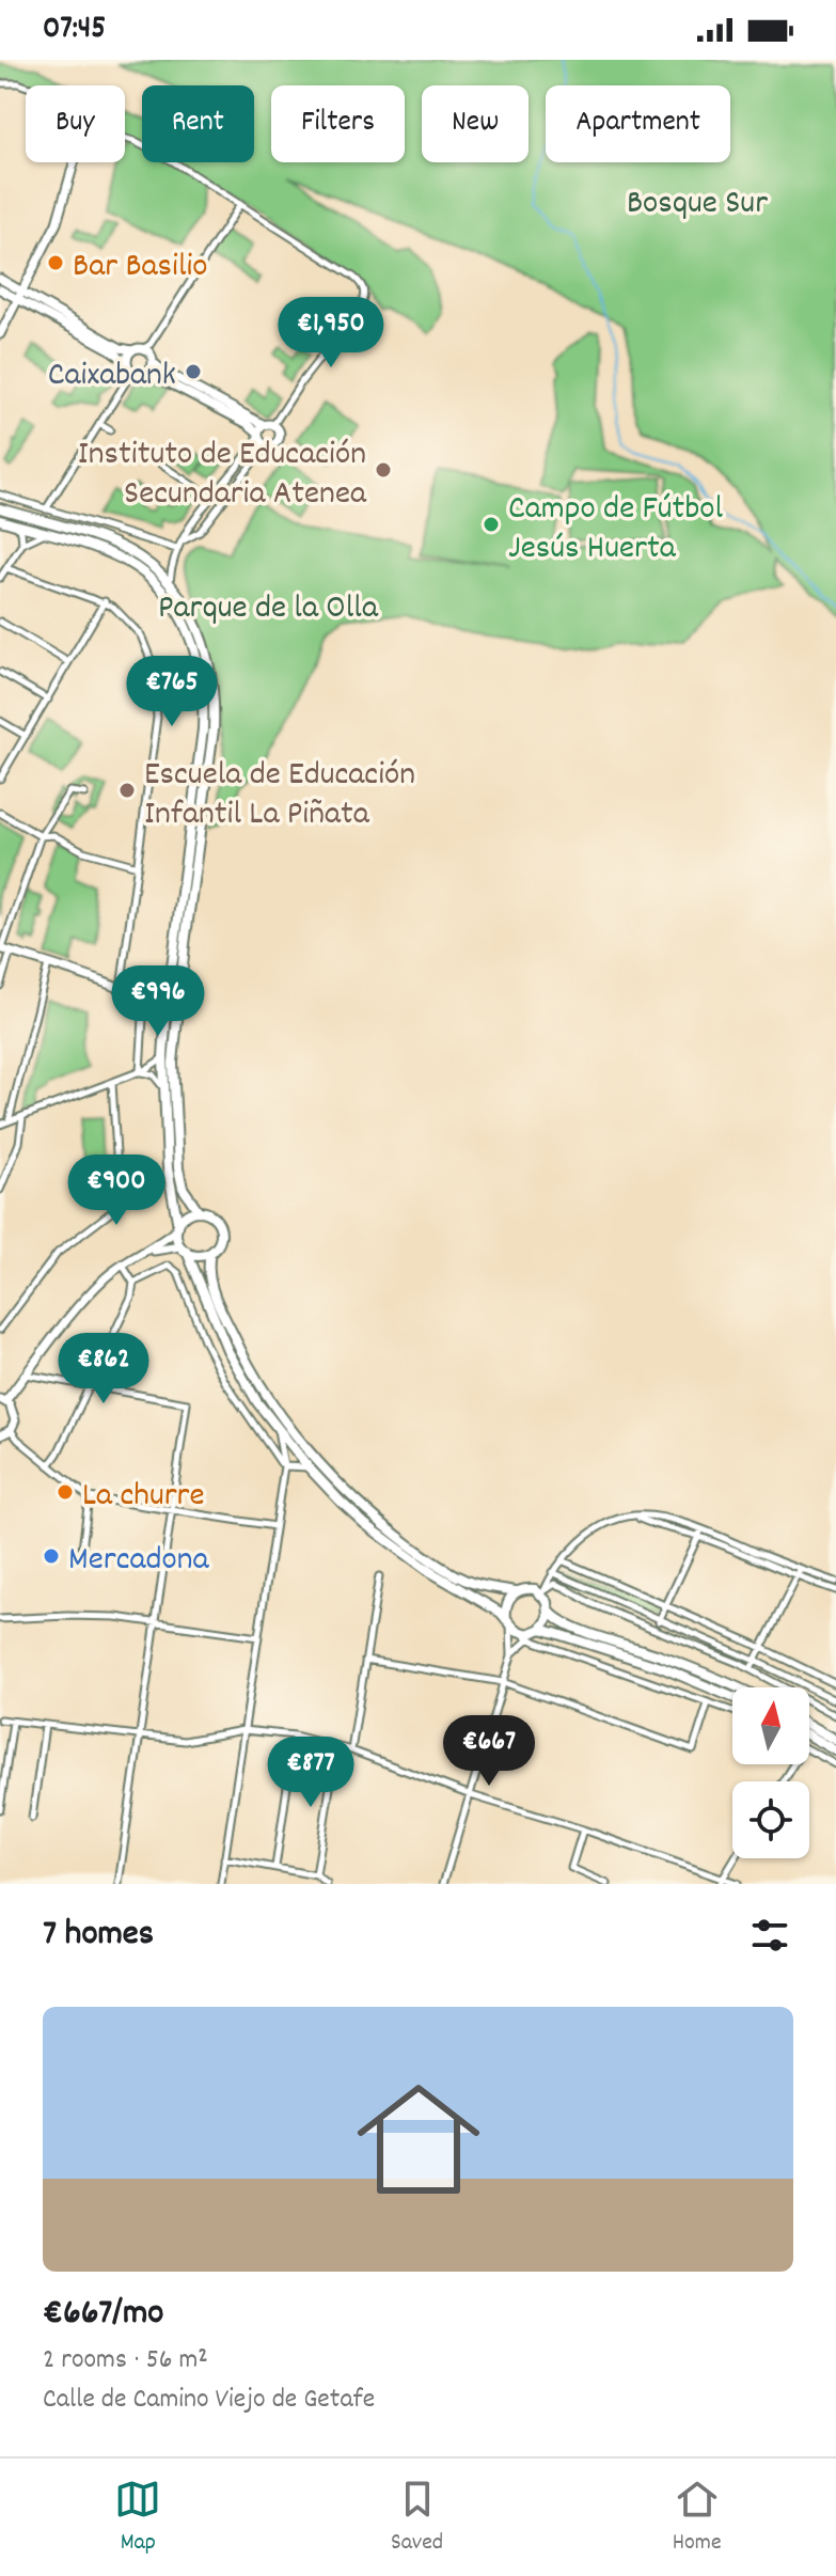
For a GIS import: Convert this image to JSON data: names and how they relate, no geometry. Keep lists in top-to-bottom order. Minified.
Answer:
{"parks":["Bosque Sur","Parque de la Olla"],"places":["Bar Basilio","Caixabank","Instituto de Educación Secundaria Atenea","Campo de Fútbol Jesús Huerta","Escuela de Educación Infantil La Piñata","La churre","Mercadona"],"north":"top","page":{"status":"07:45","chip":["Buy","Rent","Filters","New","Apartment"],"price":["€1,950","€765","€996","€900","€862","€667","€877"],"heading":"7 homes","list":[{"name":"€667/mo","note":"2 rooms · 56 m² · Calle de Camino Viejo de Getafe"}],"tabs":["Map","Saved","Home"]}}
